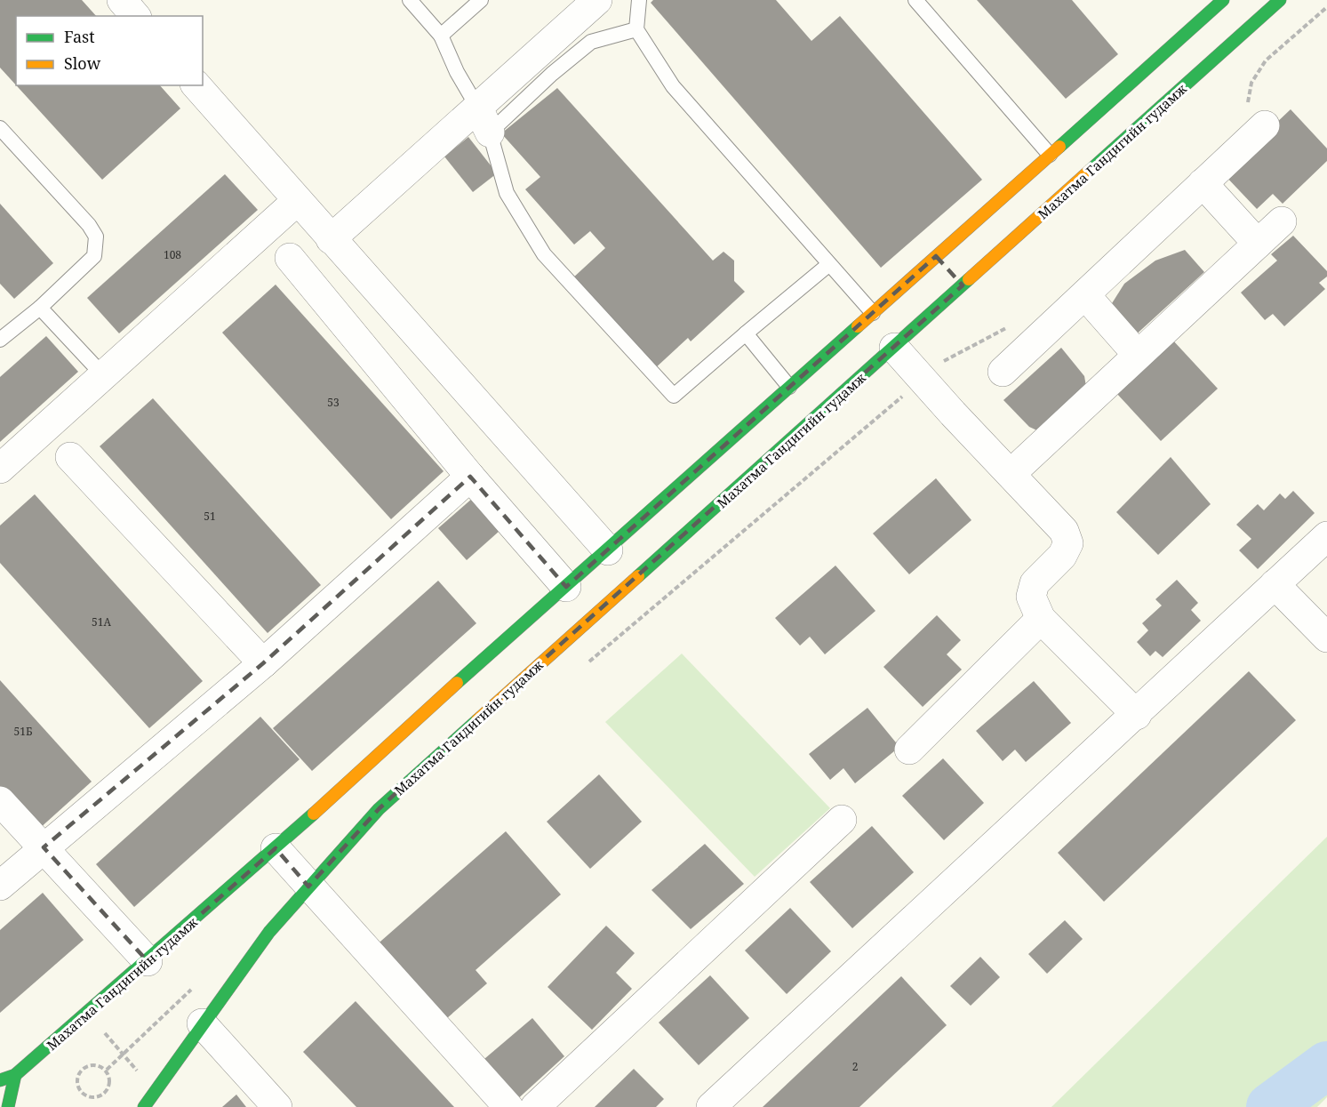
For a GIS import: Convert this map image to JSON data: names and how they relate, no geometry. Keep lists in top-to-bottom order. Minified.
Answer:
{"streets":{"main road":["Махатма Гандигийн гудамж"]},"house_numbers":["108","53","51","51A","51Б","2"],"legend":["Fast","Slow"]}
